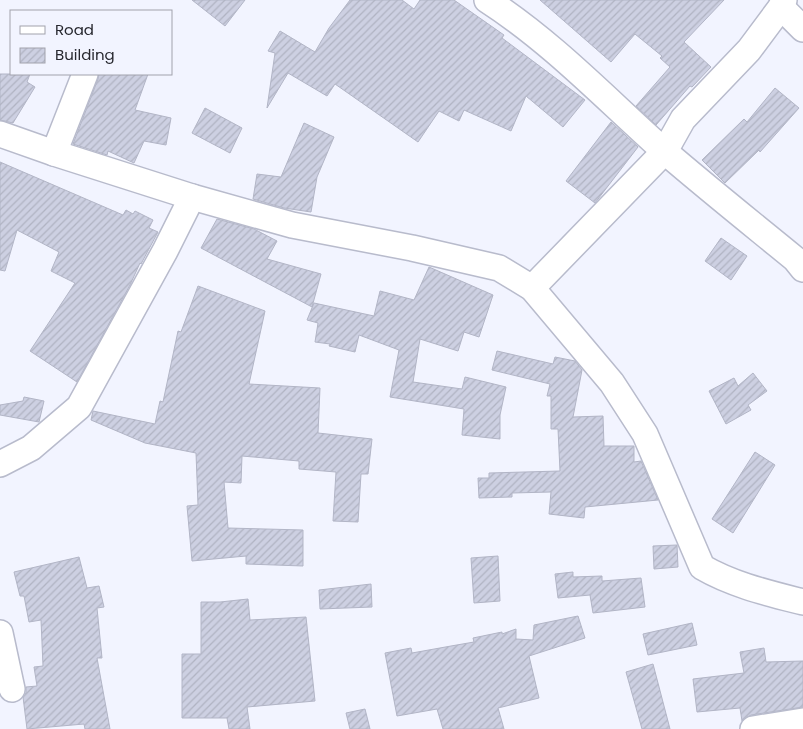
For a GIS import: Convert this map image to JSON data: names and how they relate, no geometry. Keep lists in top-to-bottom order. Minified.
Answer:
{"legend":["Road","Building"]}
